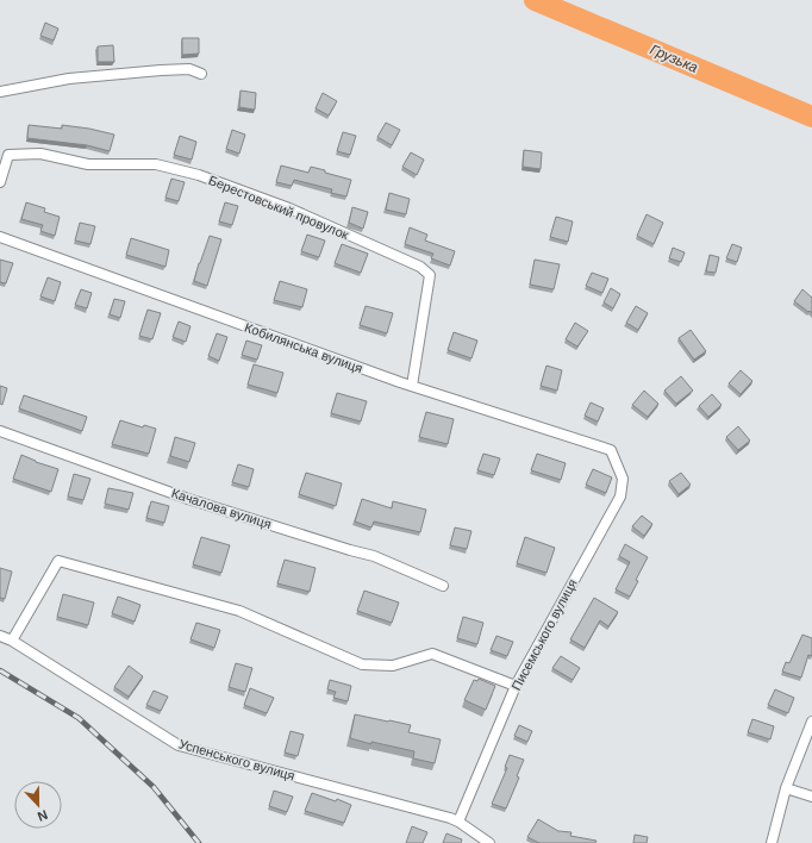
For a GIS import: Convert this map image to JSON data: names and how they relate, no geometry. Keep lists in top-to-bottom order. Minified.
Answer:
{"streets":{"street":["Берестовський провулок","Кобилянська вулиця","Качалова вулиця","Писемського вулиця","Успенського вулиця"]},"crossings":[["Берестовський провулок","Кобилянська вулиця"],["Кобилянська вулиця","Писемського вулиця"],["Писемського вулиця","Успенського вулиця"]],"water":["Грузька"],"north":"bottom"}
